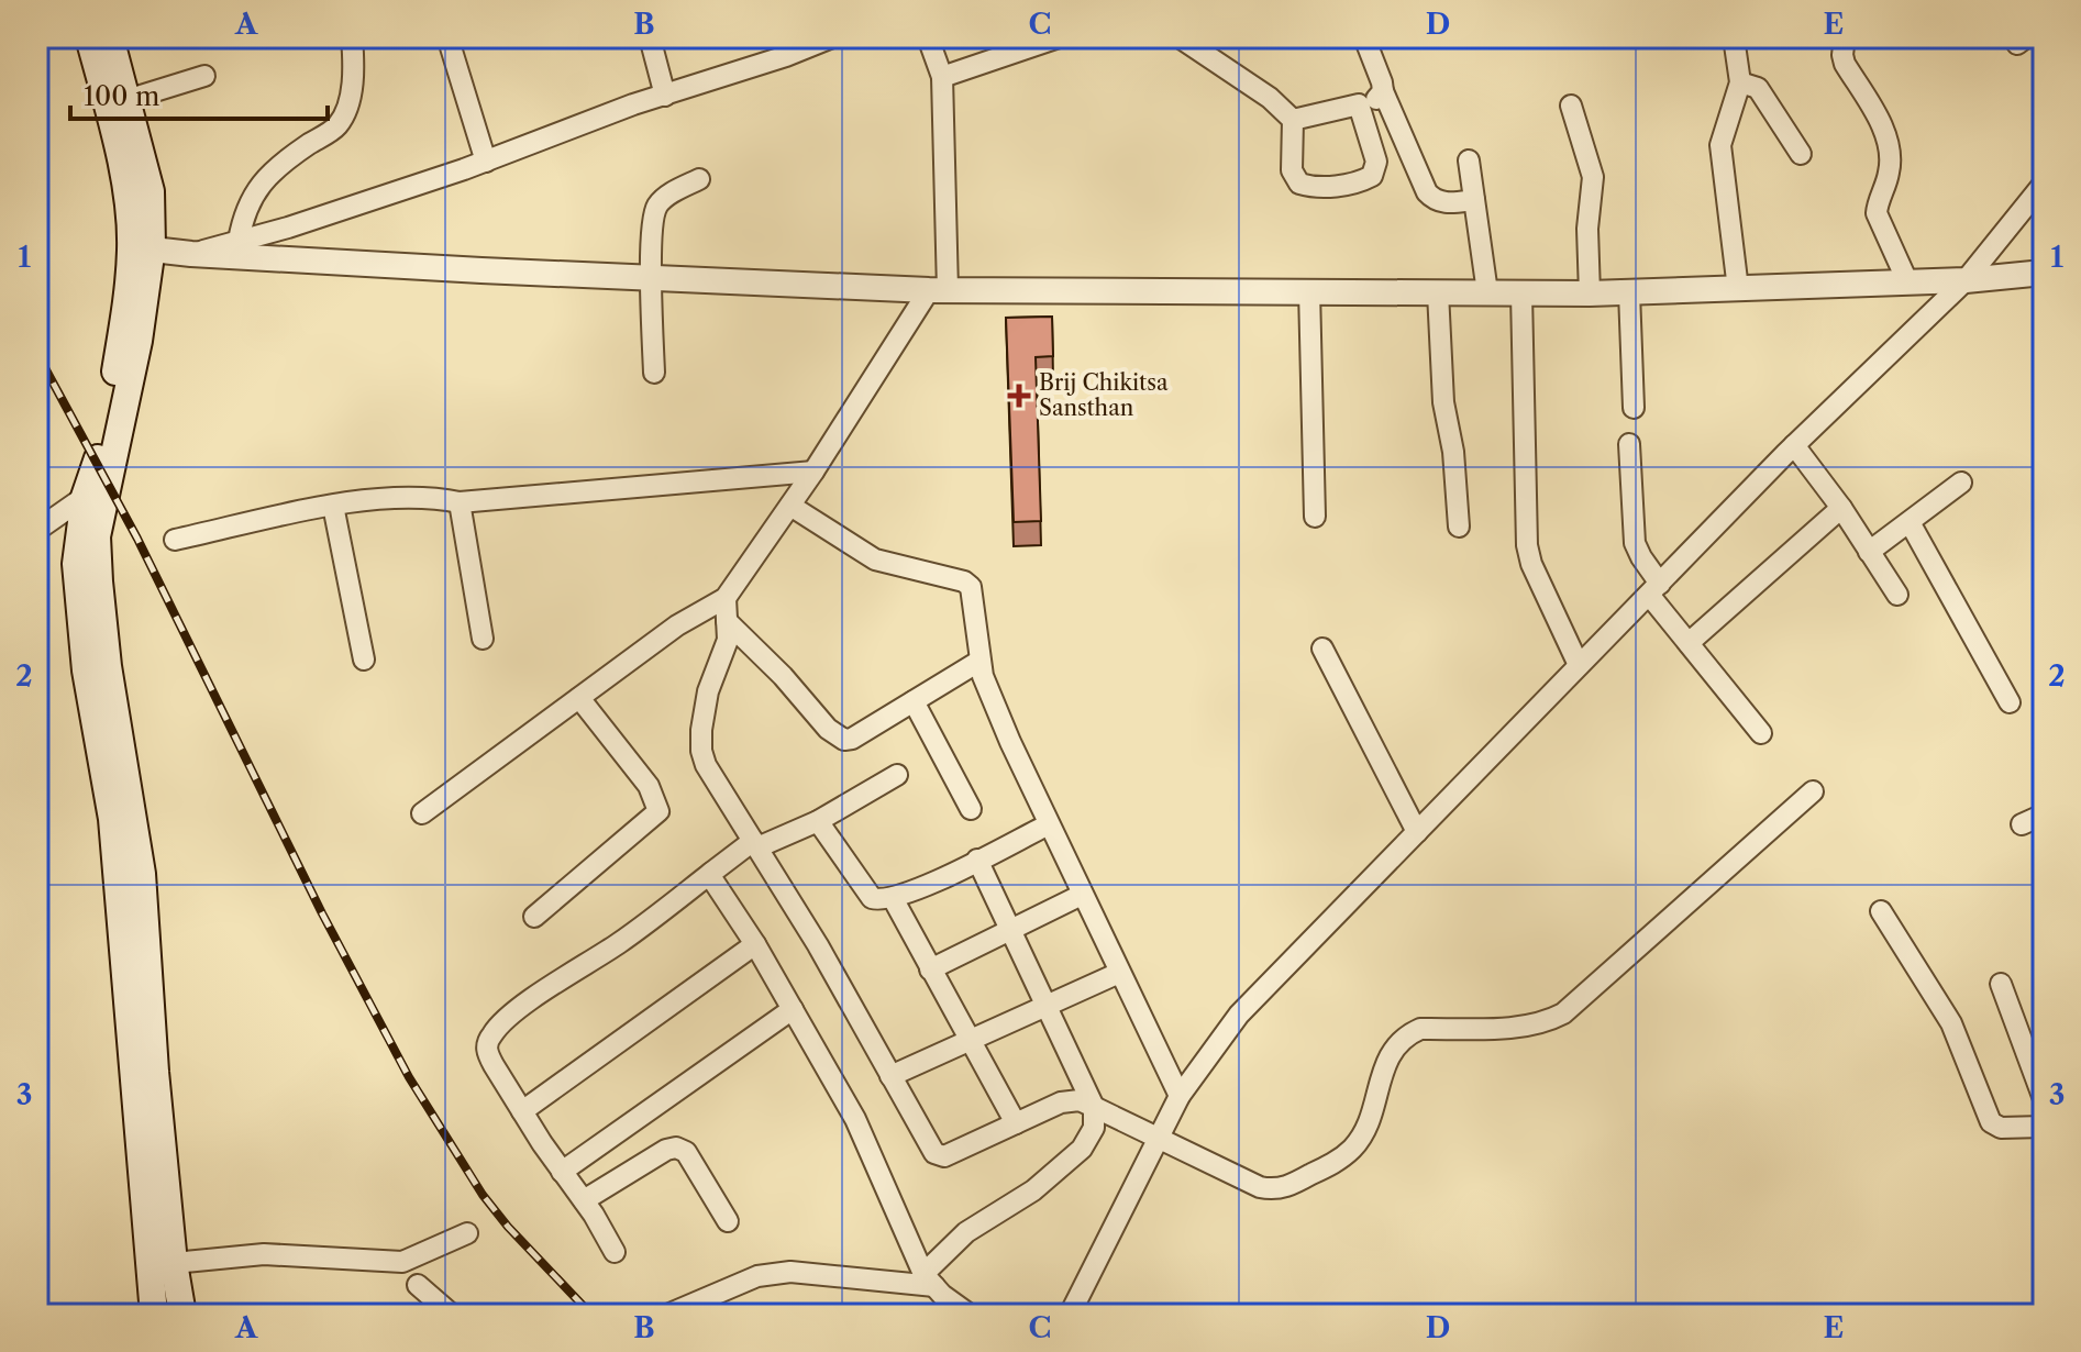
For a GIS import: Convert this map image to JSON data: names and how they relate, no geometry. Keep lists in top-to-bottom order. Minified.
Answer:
{"places":{"health":["Brij Chikitsa Sansthan"]},"scale_bar":"100 m","grid":{"columns":["A","B","C","D","E"],"rows":["1","2","3"]}}
